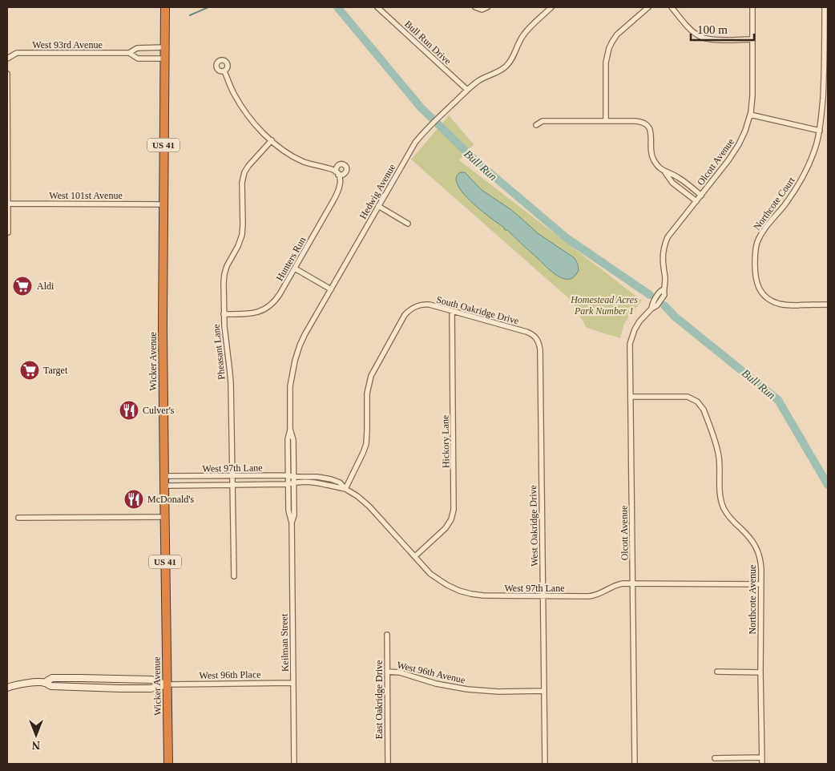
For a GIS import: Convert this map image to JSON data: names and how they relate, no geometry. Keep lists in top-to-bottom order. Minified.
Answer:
{"streets":{"highway":["US 41","Wicker Avenue"],"street":["Bull Run Drive","West 93rd Avenue","Olcott Avenue","Hedwig Avenue","West 101st Avenue","Northcote Court","Hunters Run","South Oakridge Drive","Pheasant Lane","Hickory Lane","West 97th Lane","West Oakridge Drive","Northcote Avenue","Keilman Street","West 96th Avenue","West 96th Place","East Oakridge Drive"]},"crossings":[["Bull Run Drive","Hedwig Avenue"],["West 93rd Avenue","Wicker Avenue"],["Olcott Avenue","West 97th Lane"],["Olcott Avenue","Northcote Avenue"],["Hedwig Avenue","West 97th Lane"],["Hedwig Avenue","Keilman Street"],["West 101st Avenue","Wicker Avenue"],["Hunters Run","Pheasant Lane"],["South Oakridge Drive","Hickory Lane"],["South Oakridge Drive","West 97th Lane"],["South Oakridge Drive","West Oakridge Drive"],["Pheasant Lane","West 97th Lane"],["Wicker Avenue","West 97th Lane"],["Wicker Avenue","West 96th Place"],["Hickory Lane","West 97th Lane"],["West 97th Lane","West Oakridge Drive"],["West 97th Lane","Northcote Avenue"],["West 97th Lane","Keilman Street"],["West Oakridge Drive","West 96th Avenue"],["Keilman Street","West 96th Place"],["West 96th Avenue","East Oakridge Drive"]],"water":["Bull Run"],"parks":["Homestead Acres Park Number 1"],"places":{"supermarket":["Aldi","Target"],"restaurant":["Culver's","McDonald's"]},"scale_bar":"100 m","north":"bottom"}
